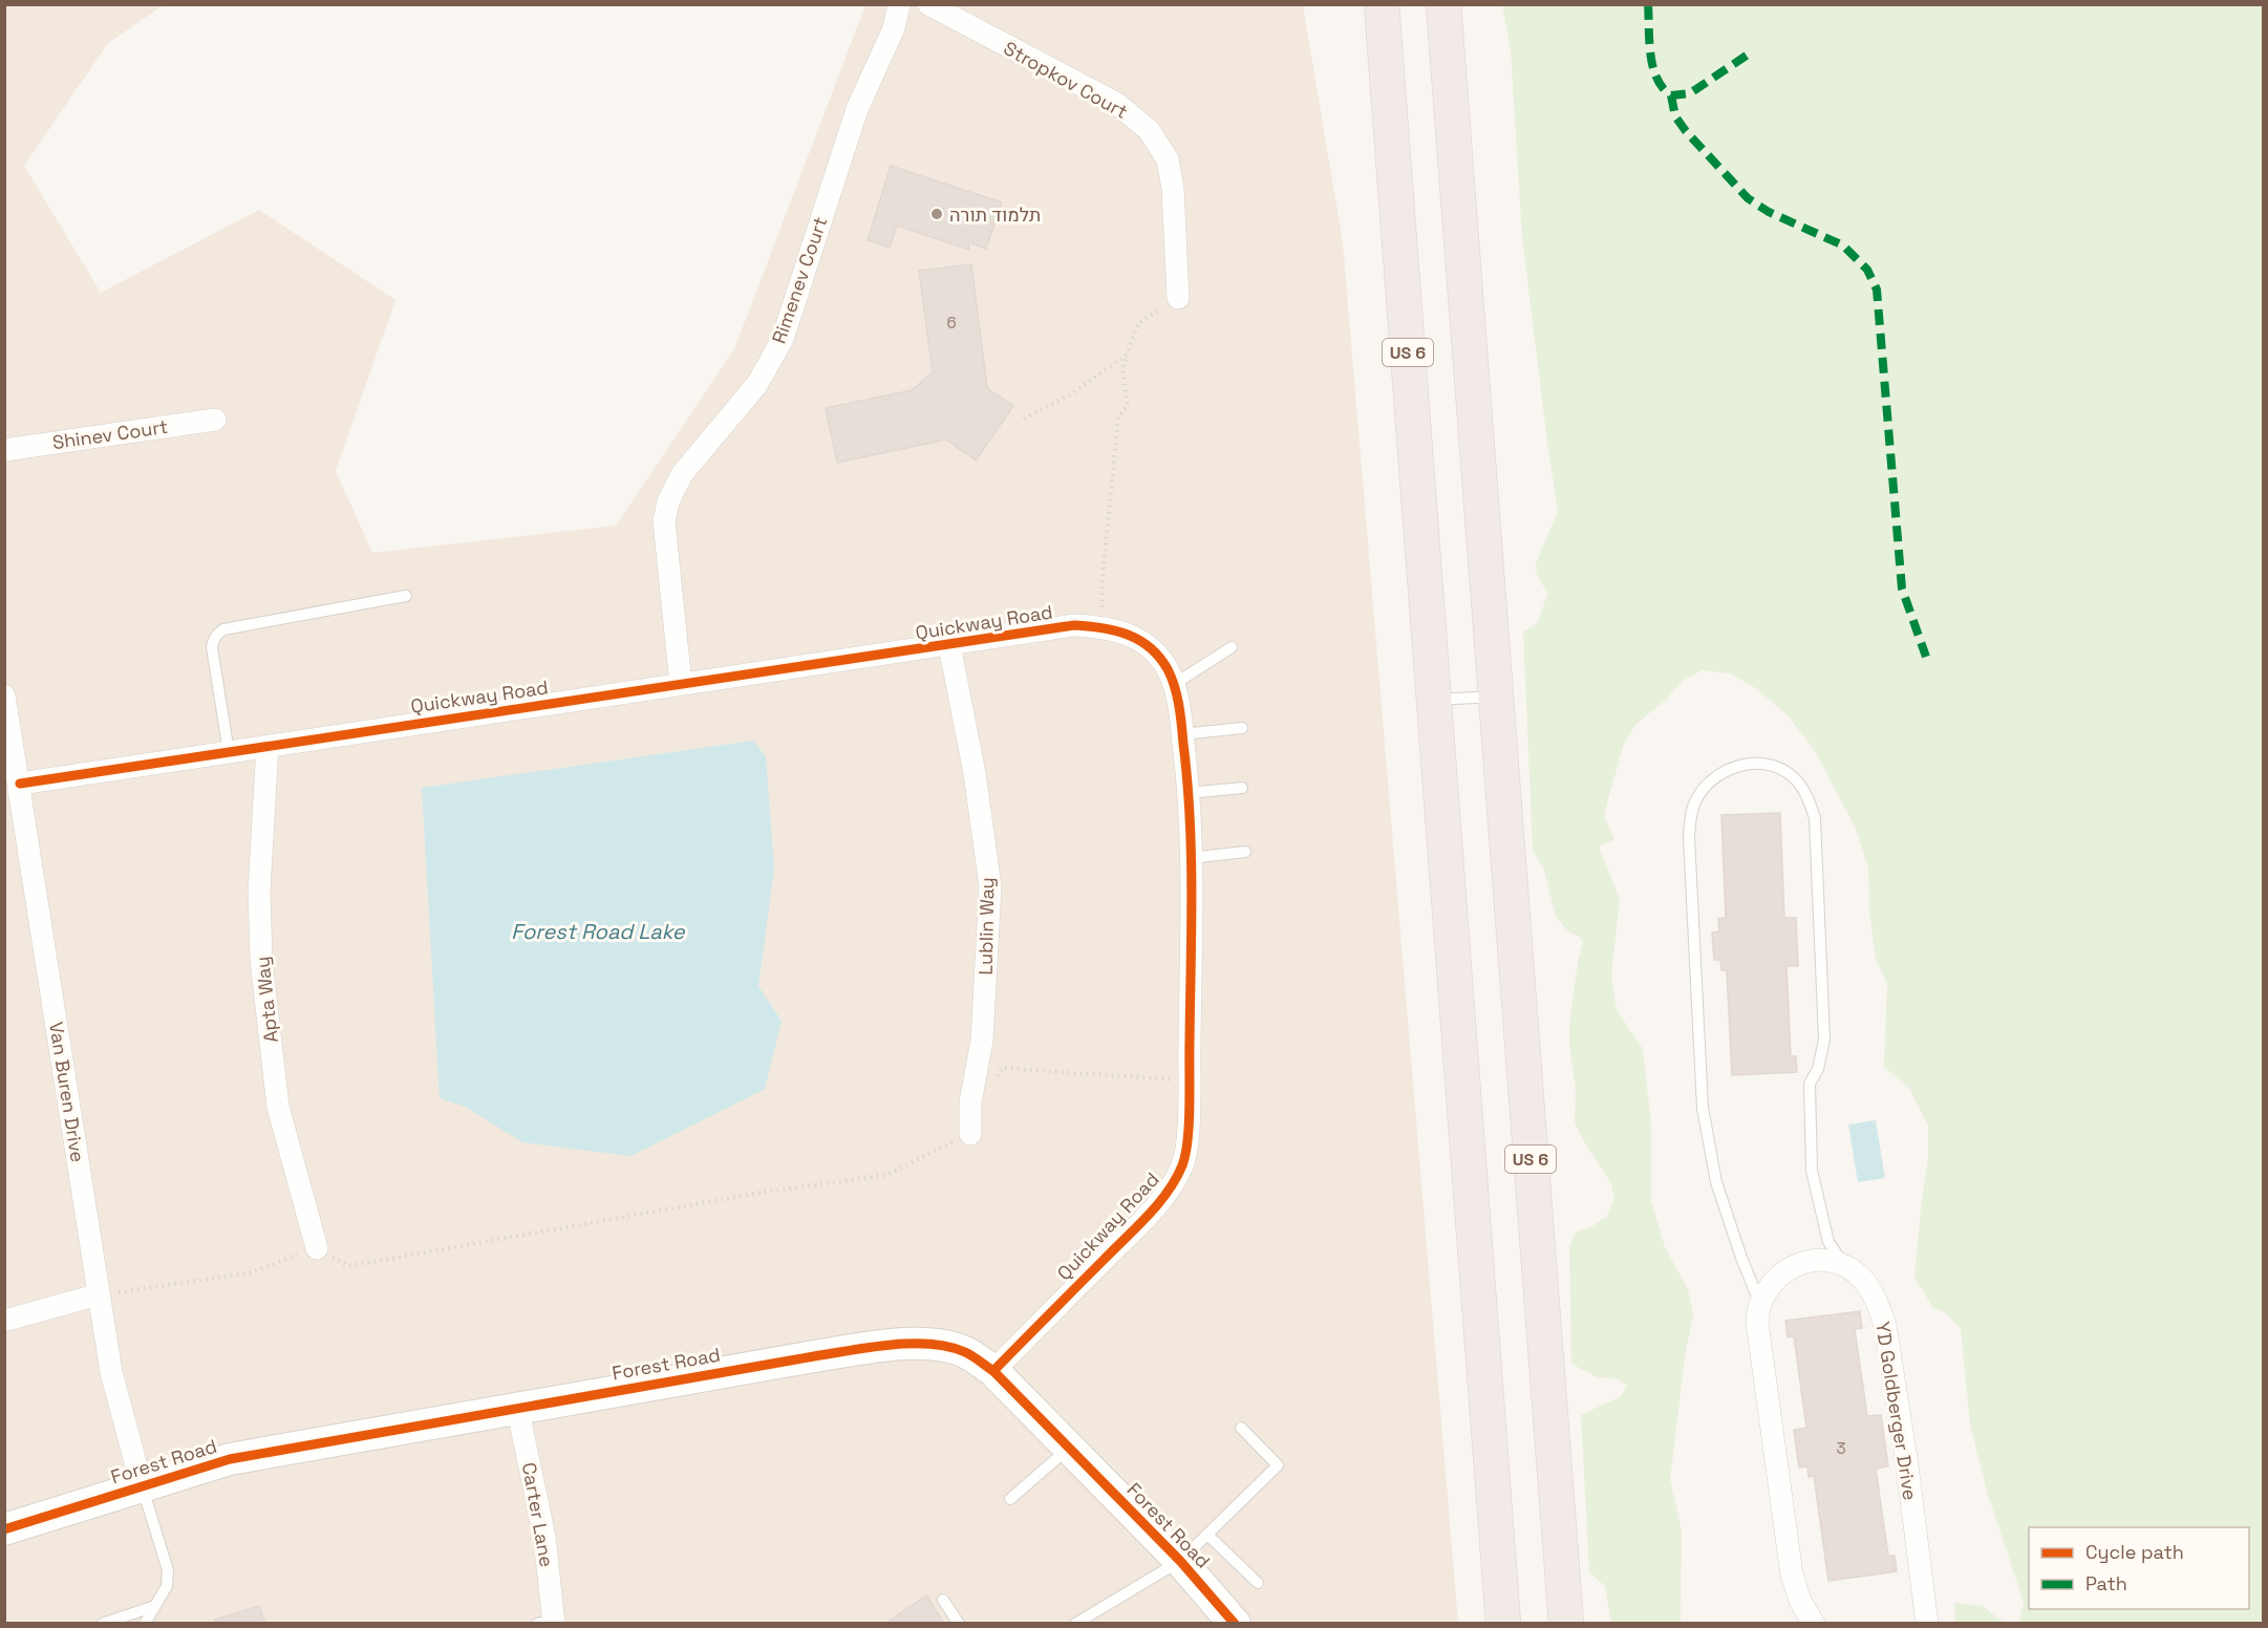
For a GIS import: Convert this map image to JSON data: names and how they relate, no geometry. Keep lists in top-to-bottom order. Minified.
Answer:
{"streets":{"highway":["US 6"],"street":["Stropkov Court","Rimenev Court","Shinev Court","Quickway Road","Lublin Way","Apta Way","Van Buren Drive","Forest Road","YD Goldberger Drive","Carter Lane"]},"crossings":[["Rimenev Court","Quickway Road"],["Quickway Road","Lublin Way"],["Quickway Road","Apta Way"],["Quickway Road","Van Buren Drive"],["Quickway Road","Forest Road"],["Van Buren Drive","Forest Road"],["Forest Road","Carter Lane"]],"water":["Forest Road Lake"],"places":["תלמוד תורה"],"house_numbers":["6","3"],"legend":["Cycle path","Path"]}
